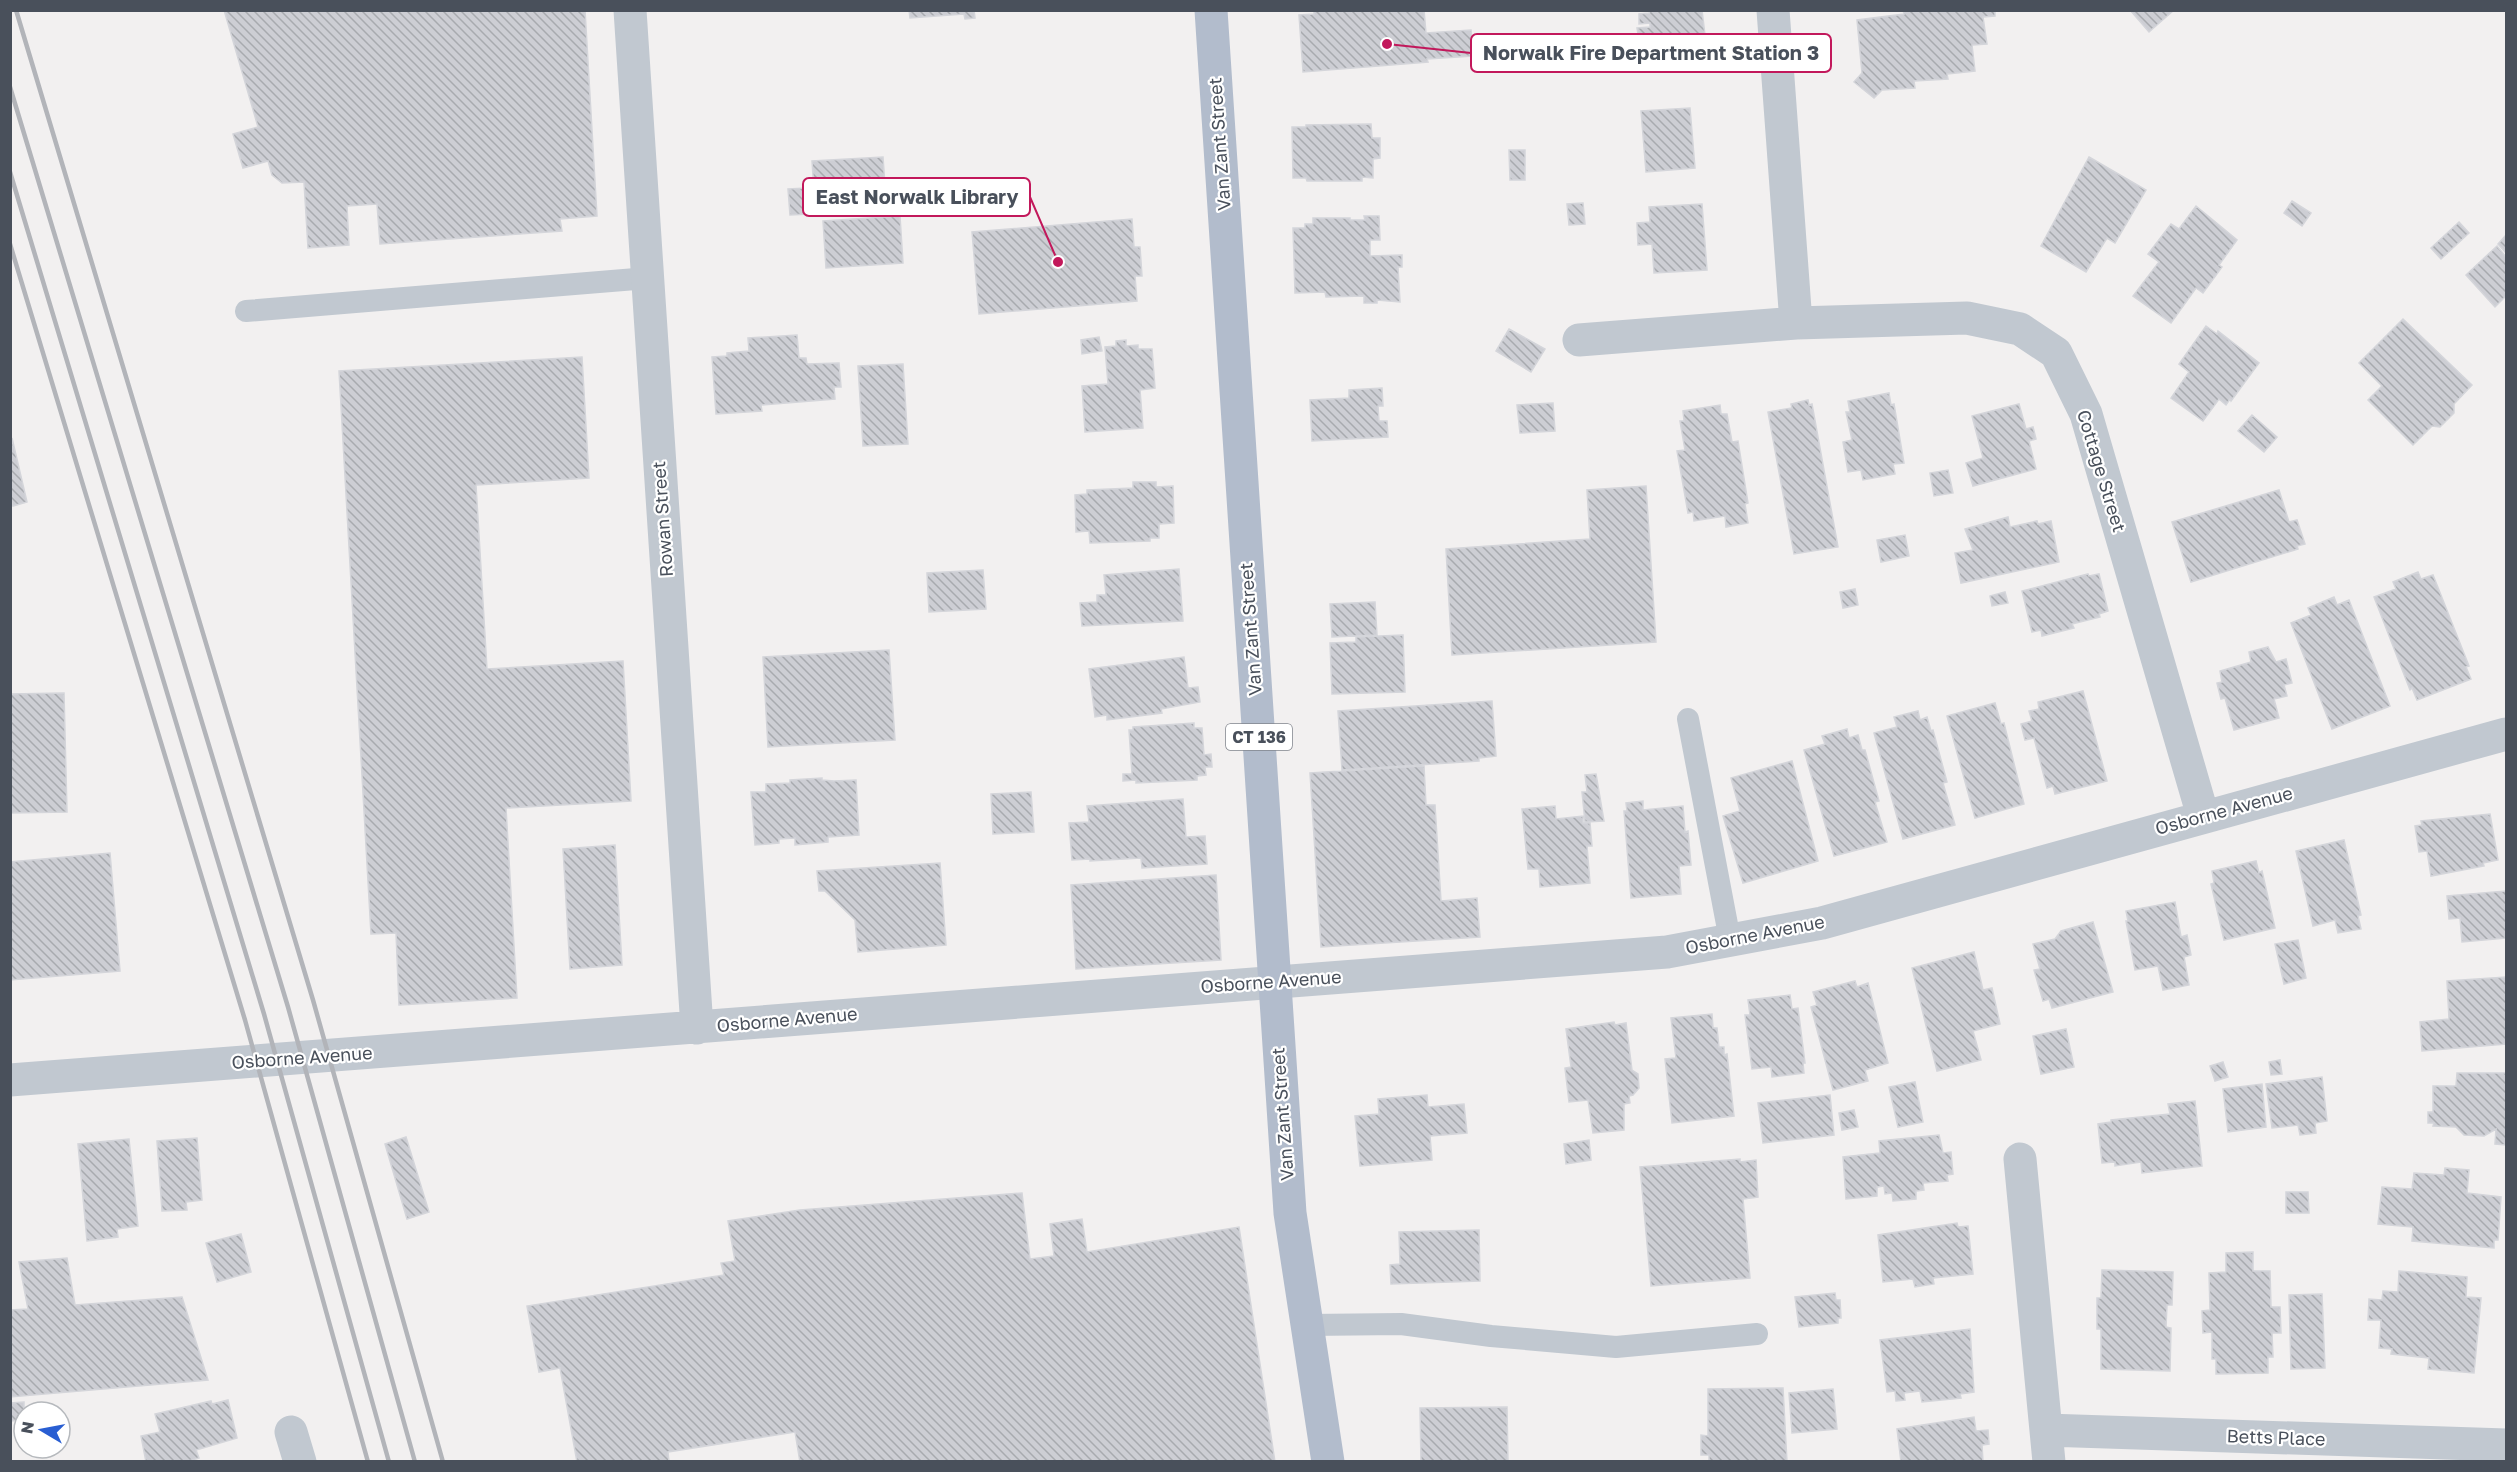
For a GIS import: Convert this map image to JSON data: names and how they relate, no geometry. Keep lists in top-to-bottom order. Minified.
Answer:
{"streets":{"main road":["Van Zant Street","CT 136"],"street":["Cottage Street","Rowan Street","Osborne Avenue","Betts Place"]},"crossings":[["Van Zant Street","Osborne Avenue"],["Cottage Street","Osborne Avenue"],["Rowan Street","Osborne Avenue"]],"places":["Norwalk Fire Department Station 3","East Norwalk Library"],"north":"left"}
